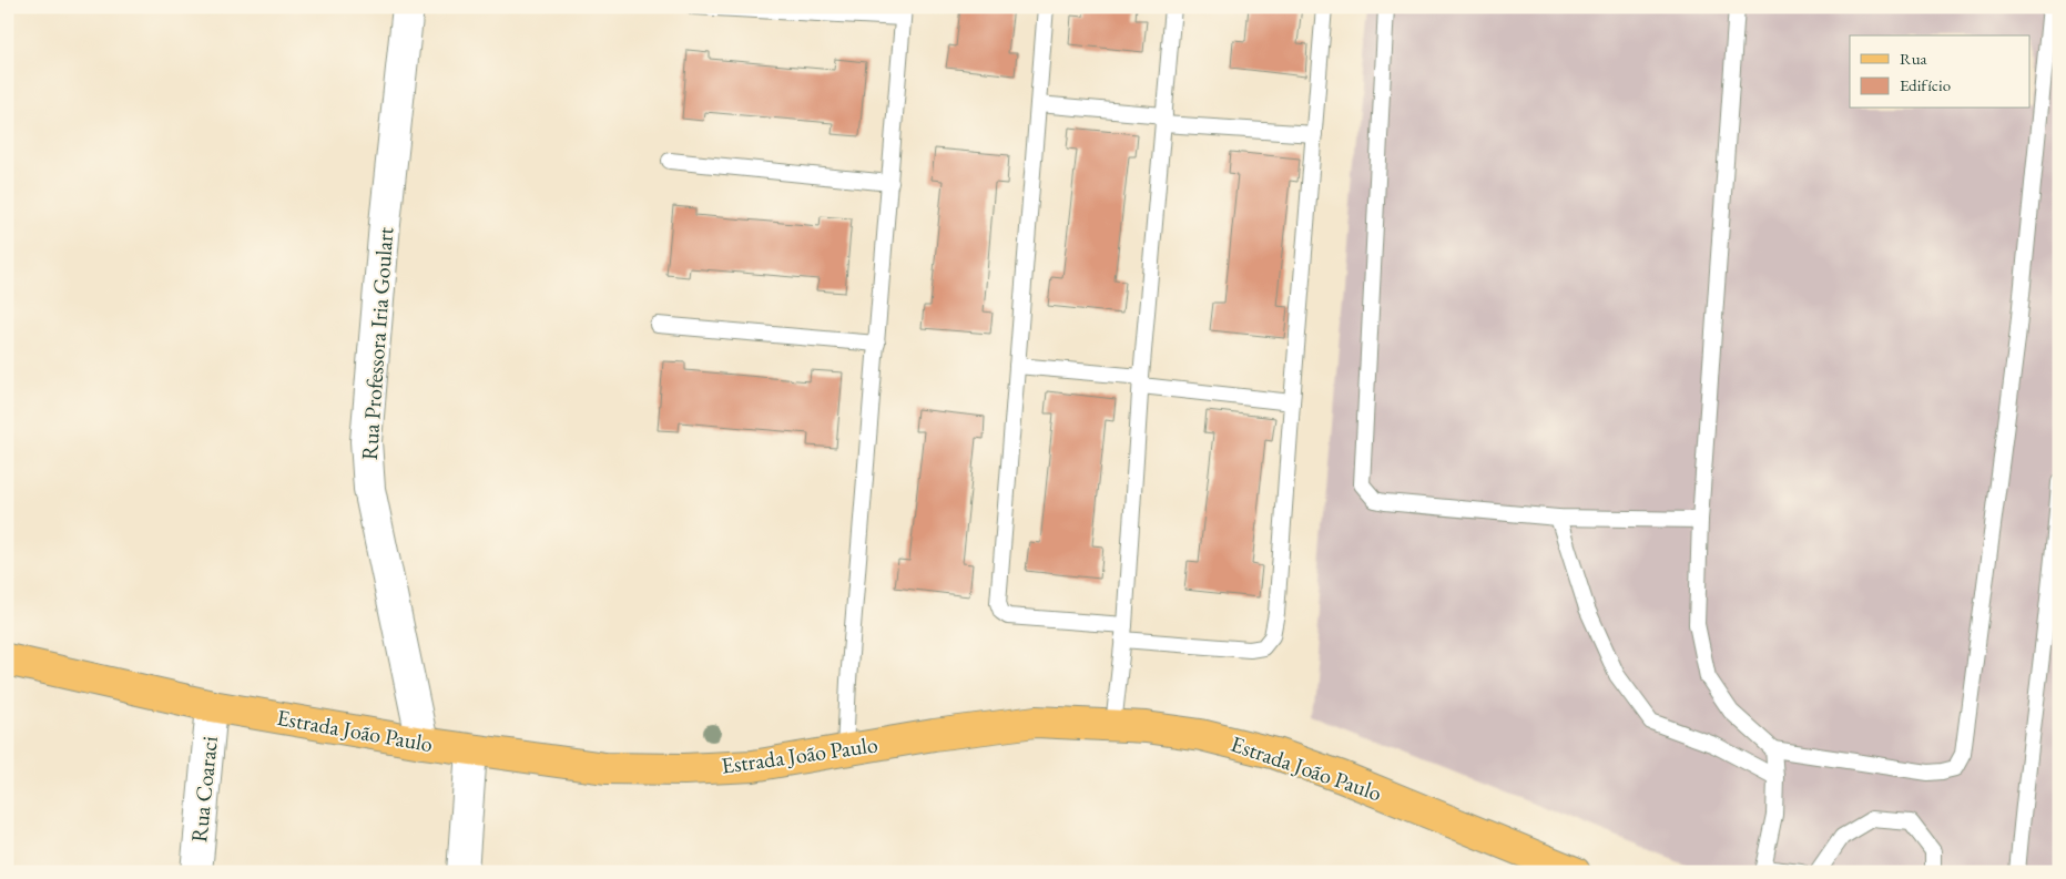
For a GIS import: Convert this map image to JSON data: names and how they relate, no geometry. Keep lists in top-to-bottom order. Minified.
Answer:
{"streets":{"main road":["Estrada João Paulo"],"street":["Rua Professora Iria Goulart","Rua Coaraci"]},"crossings":[["Rua Professora Iria Goulart","Estrada João Paulo"],["Estrada João Paulo","Rua Coaraci"]],"legend":["Rua","Edifício"]}
